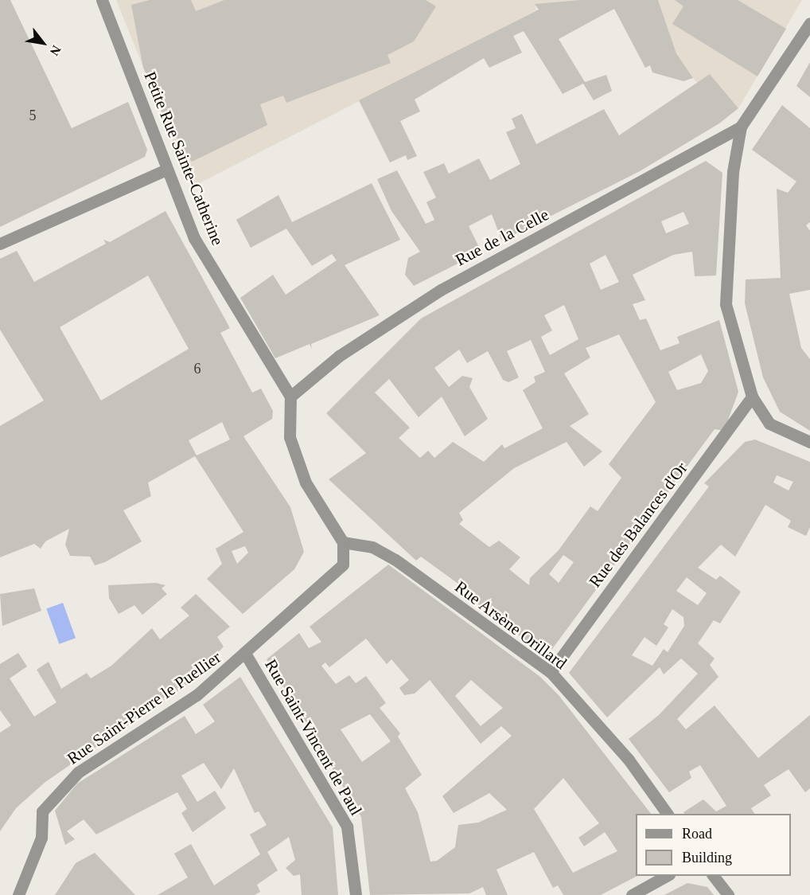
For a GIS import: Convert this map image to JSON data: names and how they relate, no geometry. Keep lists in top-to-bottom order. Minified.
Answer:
{"streets":{"street":["Petite Rue Sainte-Catherine","Rue de la Celle","Rue des Balances d'Or","Rue Arsène Orillard","Rue Saint-Pierre le Puellier","Rue Saint-Vincent de Paul"]},"crossings":[["Petite Rue Sainte-Catherine","Rue de la Celle"],["Rue des Balances d'Or","Rue Arsène Orillard"],["Rue Arsène Orillard","Rue Saint-Pierre le Puellier"],["Rue Saint-Pierre le Puellier","Rue Saint-Vincent de Paul"]],"house_numbers":["5","6"],"legend":["Road","Building"],"north":"bottom right"}
